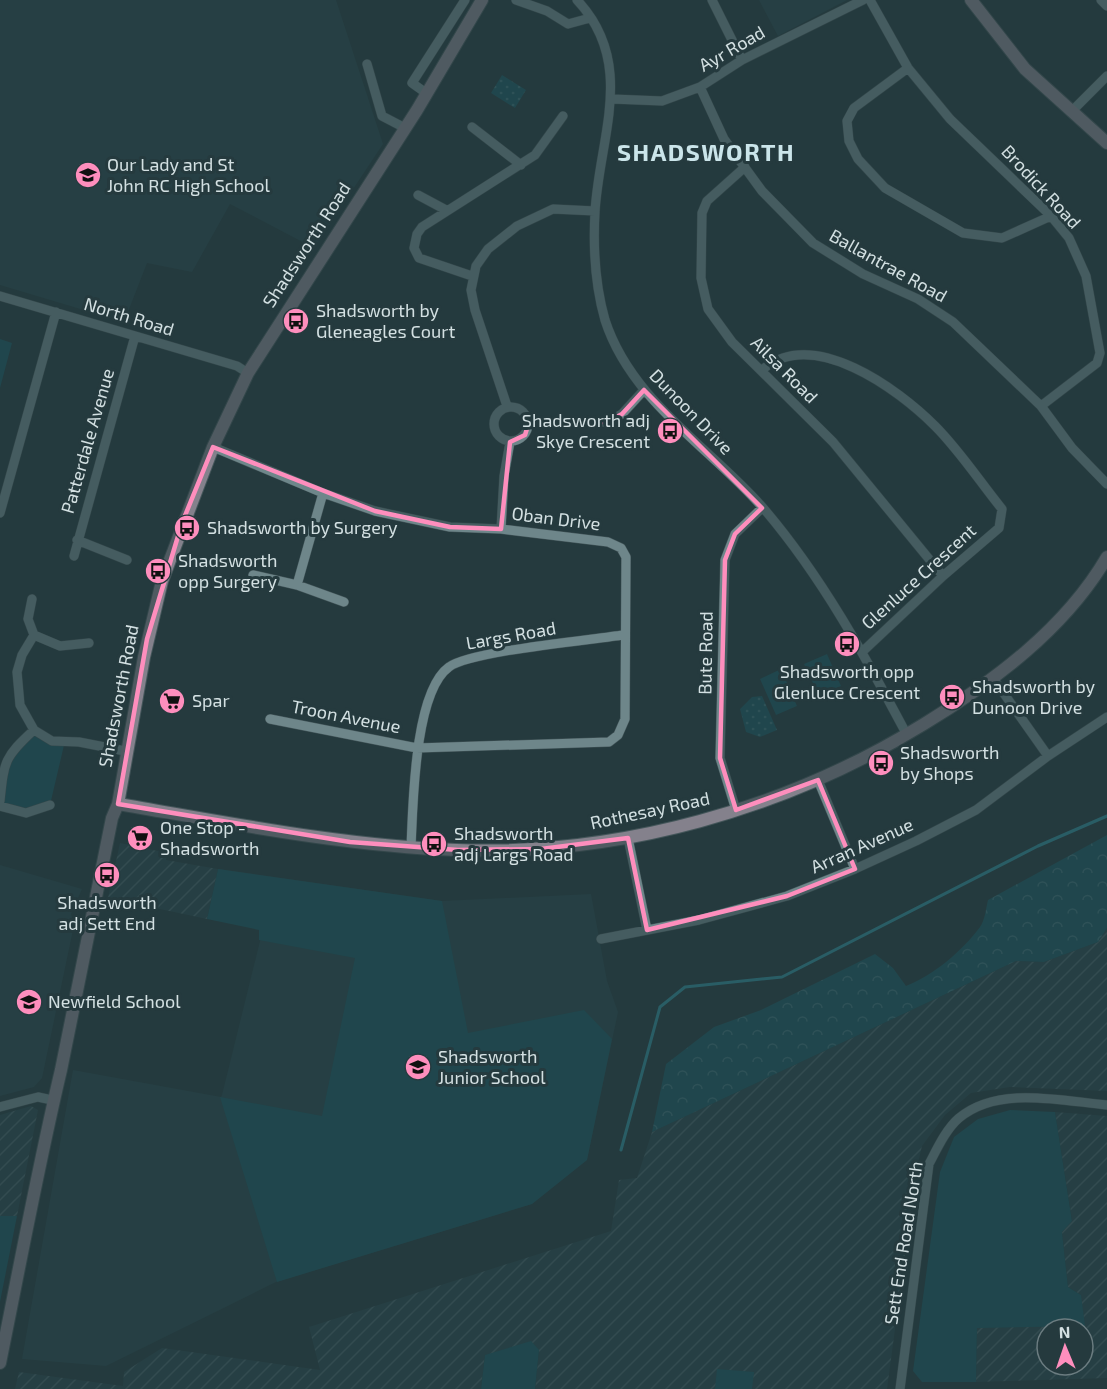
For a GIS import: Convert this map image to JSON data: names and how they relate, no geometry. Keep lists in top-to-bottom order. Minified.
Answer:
{"streets":{"main road":["Shadsworth Road","Rothesay Road"],"street":["Ayr Road","Brodick Road","Ballantrae Road","North Road","Ailsa Road","Dunoon Drive","Patterdale Avenue","Oban Drive","Glenluce Crescent","Largs Road","Bute Road","Troon Avenue","Arran Avenue","Sett End Road North"]},"crossings":[["Ayr Road","Ballantrae Road"],["Ayr Road","Dunoon Drive"],["Brodick Road","Ballantrae Road"],["Shadsworth Road","North Road"],["Shadsworth Road","Oban Drive"],["Shadsworth Road","Rothesay Road"],["Ballantrae Road","Ailsa Road"],["North Road","Patterdale Avenue"],["Ailsa Road","Glenluce Crescent"],["Dunoon Drive","Glenluce Crescent"],["Dunoon Drive","Bute Road"],["Dunoon Drive","Rothesay Road"],["Oban Drive","Largs Road"],["Oban Drive","Troon Avenue"],["Largs Road","Troon Avenue"],["Largs Road","Rothesay Road"],["Bute Road","Rothesay Road"]],"districts":["SHADSWORTH"],"places":{"school or university":["Our Lady and St John RC High School","Newfield School","Shadsworth Junior School"],"bus stop":["Shadsworth by Gleneagles Court","Shadsworth adj Skye Crescent","Shadsworth by Surgery","Shadsworth opp Surgery","Shadsworth opp Glenluce Crescent","Shadsworth by Dunoon Drive","Shadsworth by Shops","Shadsworth adj Largs Road","Shadsworth adj Sett End"],"supermarket":["Spar","One Stop - Shadsworth"]},"north":"top"}
